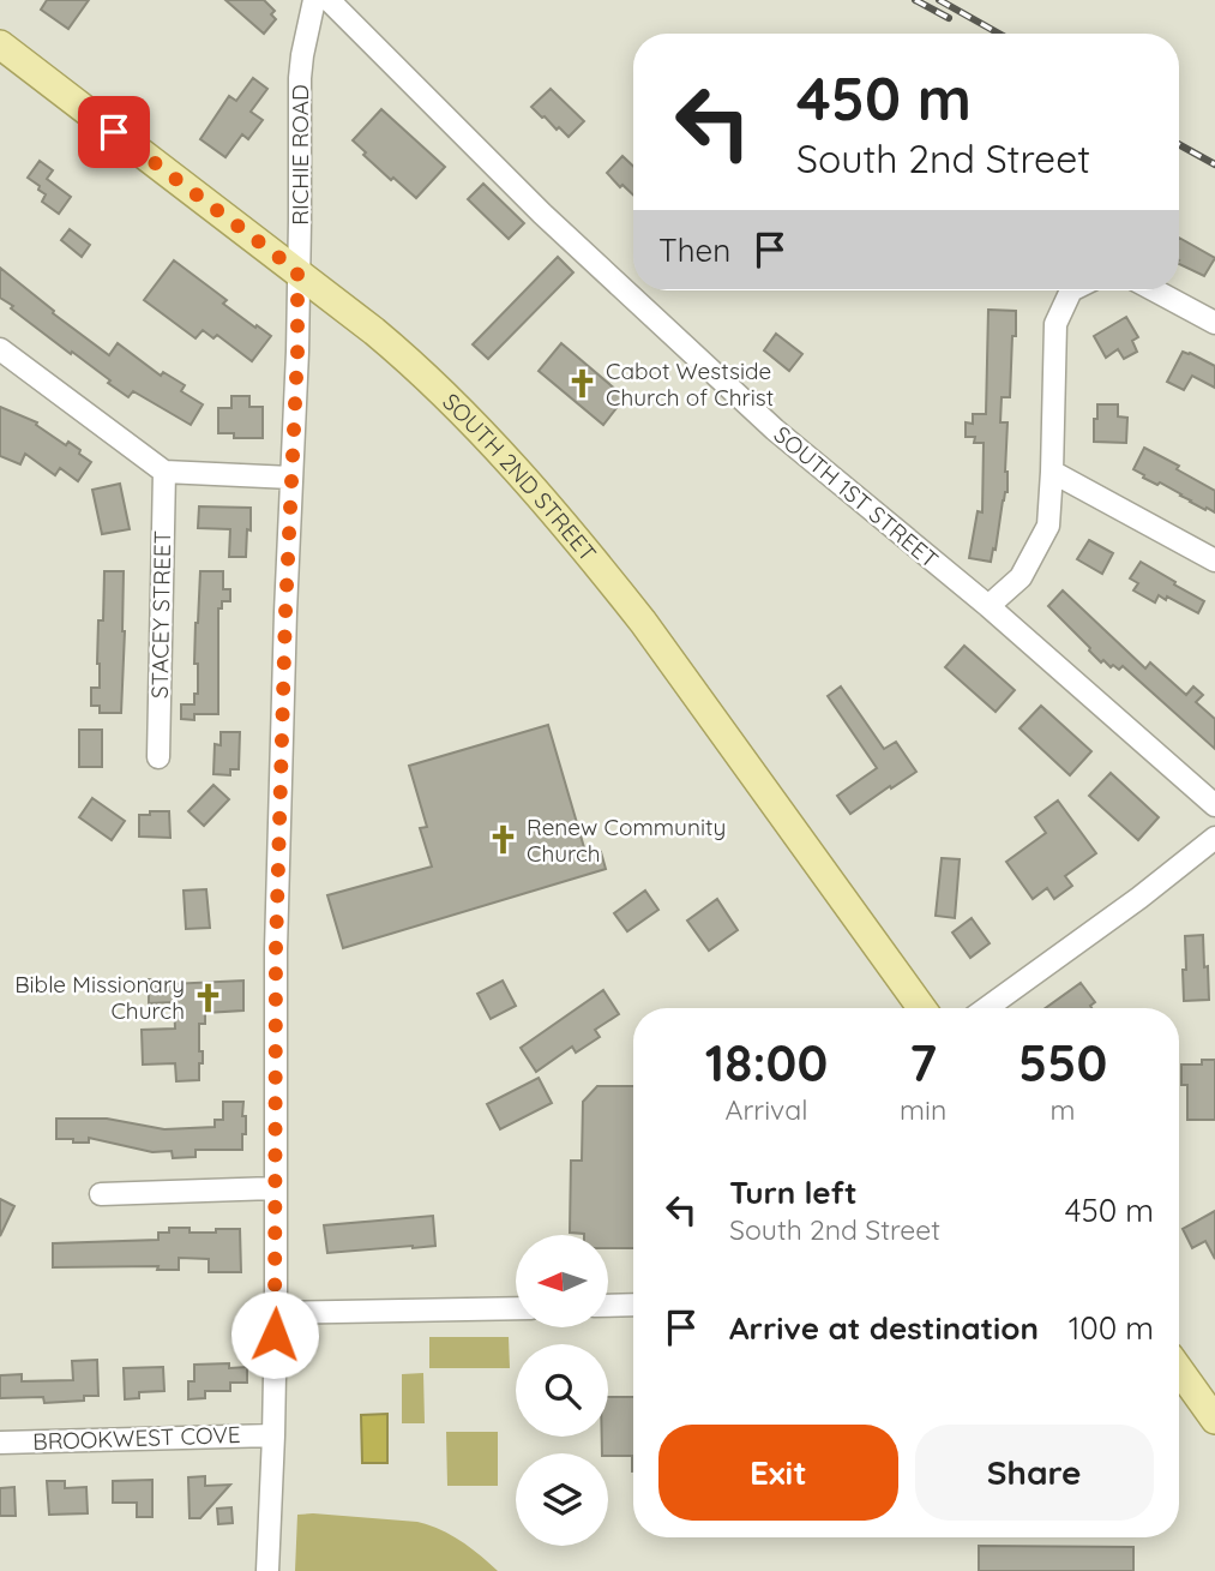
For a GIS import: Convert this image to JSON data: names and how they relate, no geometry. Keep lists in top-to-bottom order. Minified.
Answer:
{"streets":{"main road":["SOUTH 2ND STREET"],"street":["RICHIE ROAD","SOUTH 1ST STREET","STACEY STREET","BROOKWEST COVE"]},"crossings":[["RICHIE ROAD","SOUTH 2ND STREET"],["RICHIE ROAD","BROOKWEST COVE"]],"places":{"church":["Cabot Westside Church of Christ","Renew Community Church","Bible Missionary Church"]},"north":"left","page":{"turn":["450 m","South 2nd Street"],"then":"Then","eta":["18:00","Arrival","7","min","550","m"],"list":[{"name":"Turn left","note":"South 2nd Street","value":"450 m"},{"name":"Arrive at destination","value":"100 m"}],"buttons":["Exit","Share"]}}
